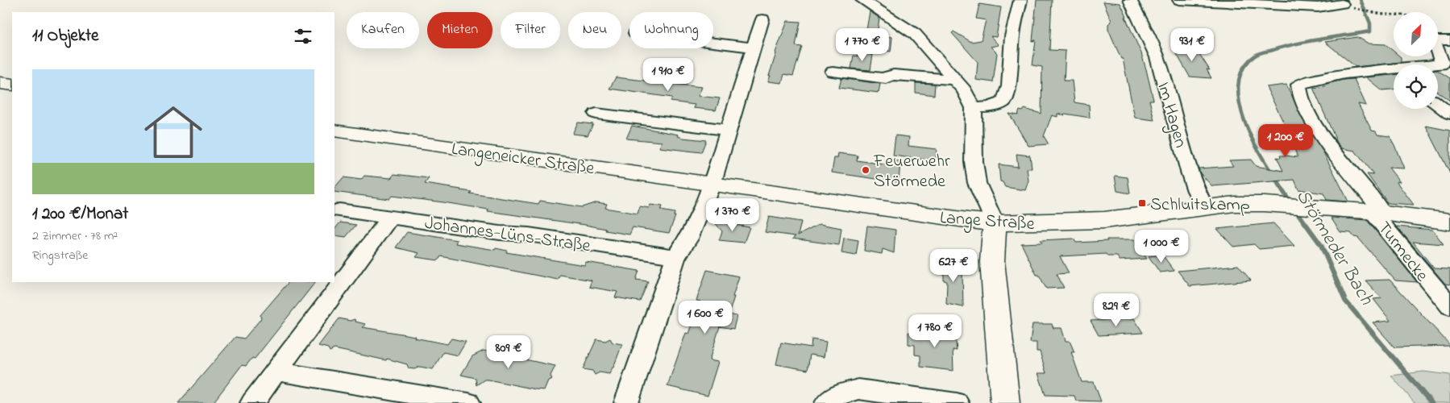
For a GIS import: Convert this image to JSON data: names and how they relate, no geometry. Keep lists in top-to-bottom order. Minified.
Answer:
{"streets":{"main road":["Langeneicker Straße","Lange Straße"],"street":["Im Hagen","Johannes-Lüns-Straße","Turmecke"]},"crossings":[["Im Hagen","Lange Straße"],["Langeneicker Straße","Lange Straße"],["Lange Straße","Turmecke"]],"water":["Störmeder Bach"],"places":{"other":["Feuerwehr Störmede"],"transit":["Schluitskamp"]},"north":"top right","page":{"chip":["Kaufen","Mieten","Filter","Neu","Wohnung"],"heading":"11 Objekte","price":["1 770 €","931 €","1 910 €","1 200 €","1 370 €","1 000 €","627 €","829 €","1 600 €","1 780 €","809 €"],"list":[{"name":"1 200 €/Monat","note":"2 Zimmer · 78 m² · Ringstraße"}]}}
